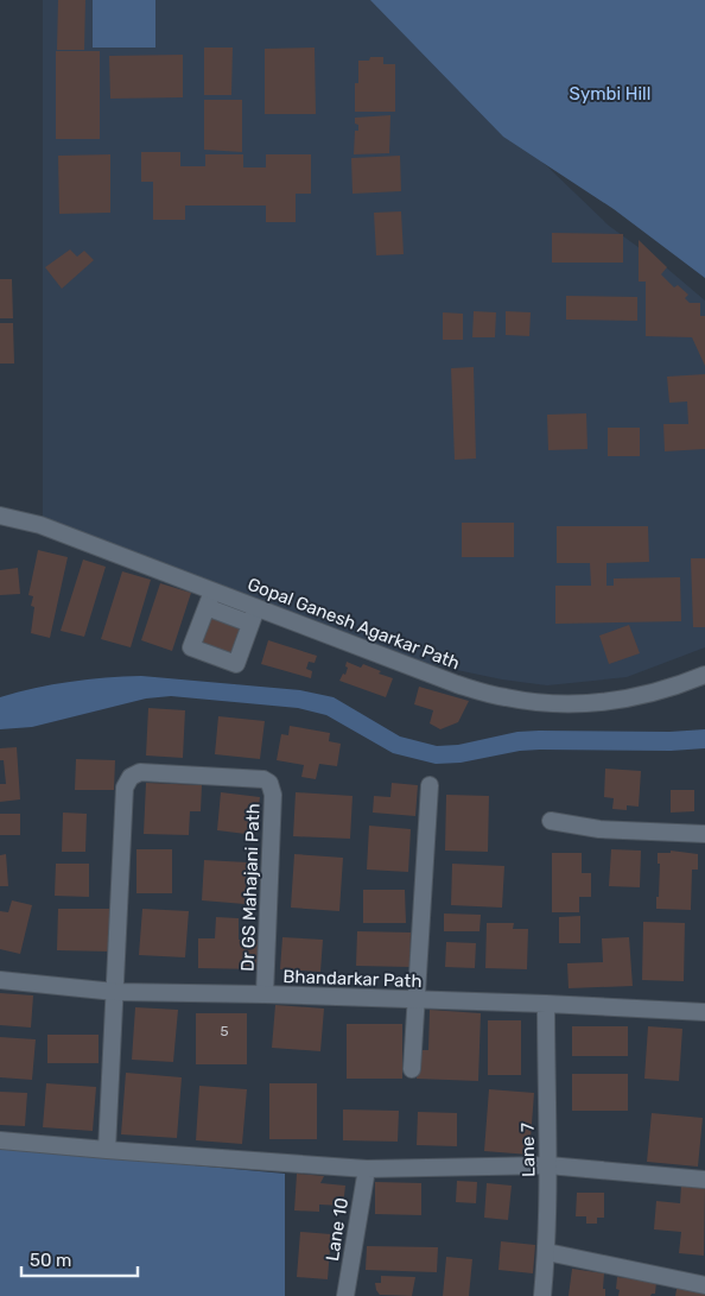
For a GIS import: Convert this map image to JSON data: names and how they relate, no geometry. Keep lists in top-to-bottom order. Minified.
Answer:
{"streets":{"street":["Gopal Ganesh Agarkar Path","Dr GS Mahajani Path","Bhandarkar Path","Lane 7","Lane 10"]},"crossings":[["Dr GS Mahajani Path","Bhandarkar Path"],["Bhandarkar Path","Lane 7"]],"parks":["Symbi Hill"],"house_numbers":["5"],"scale_bar":"50 m"}
